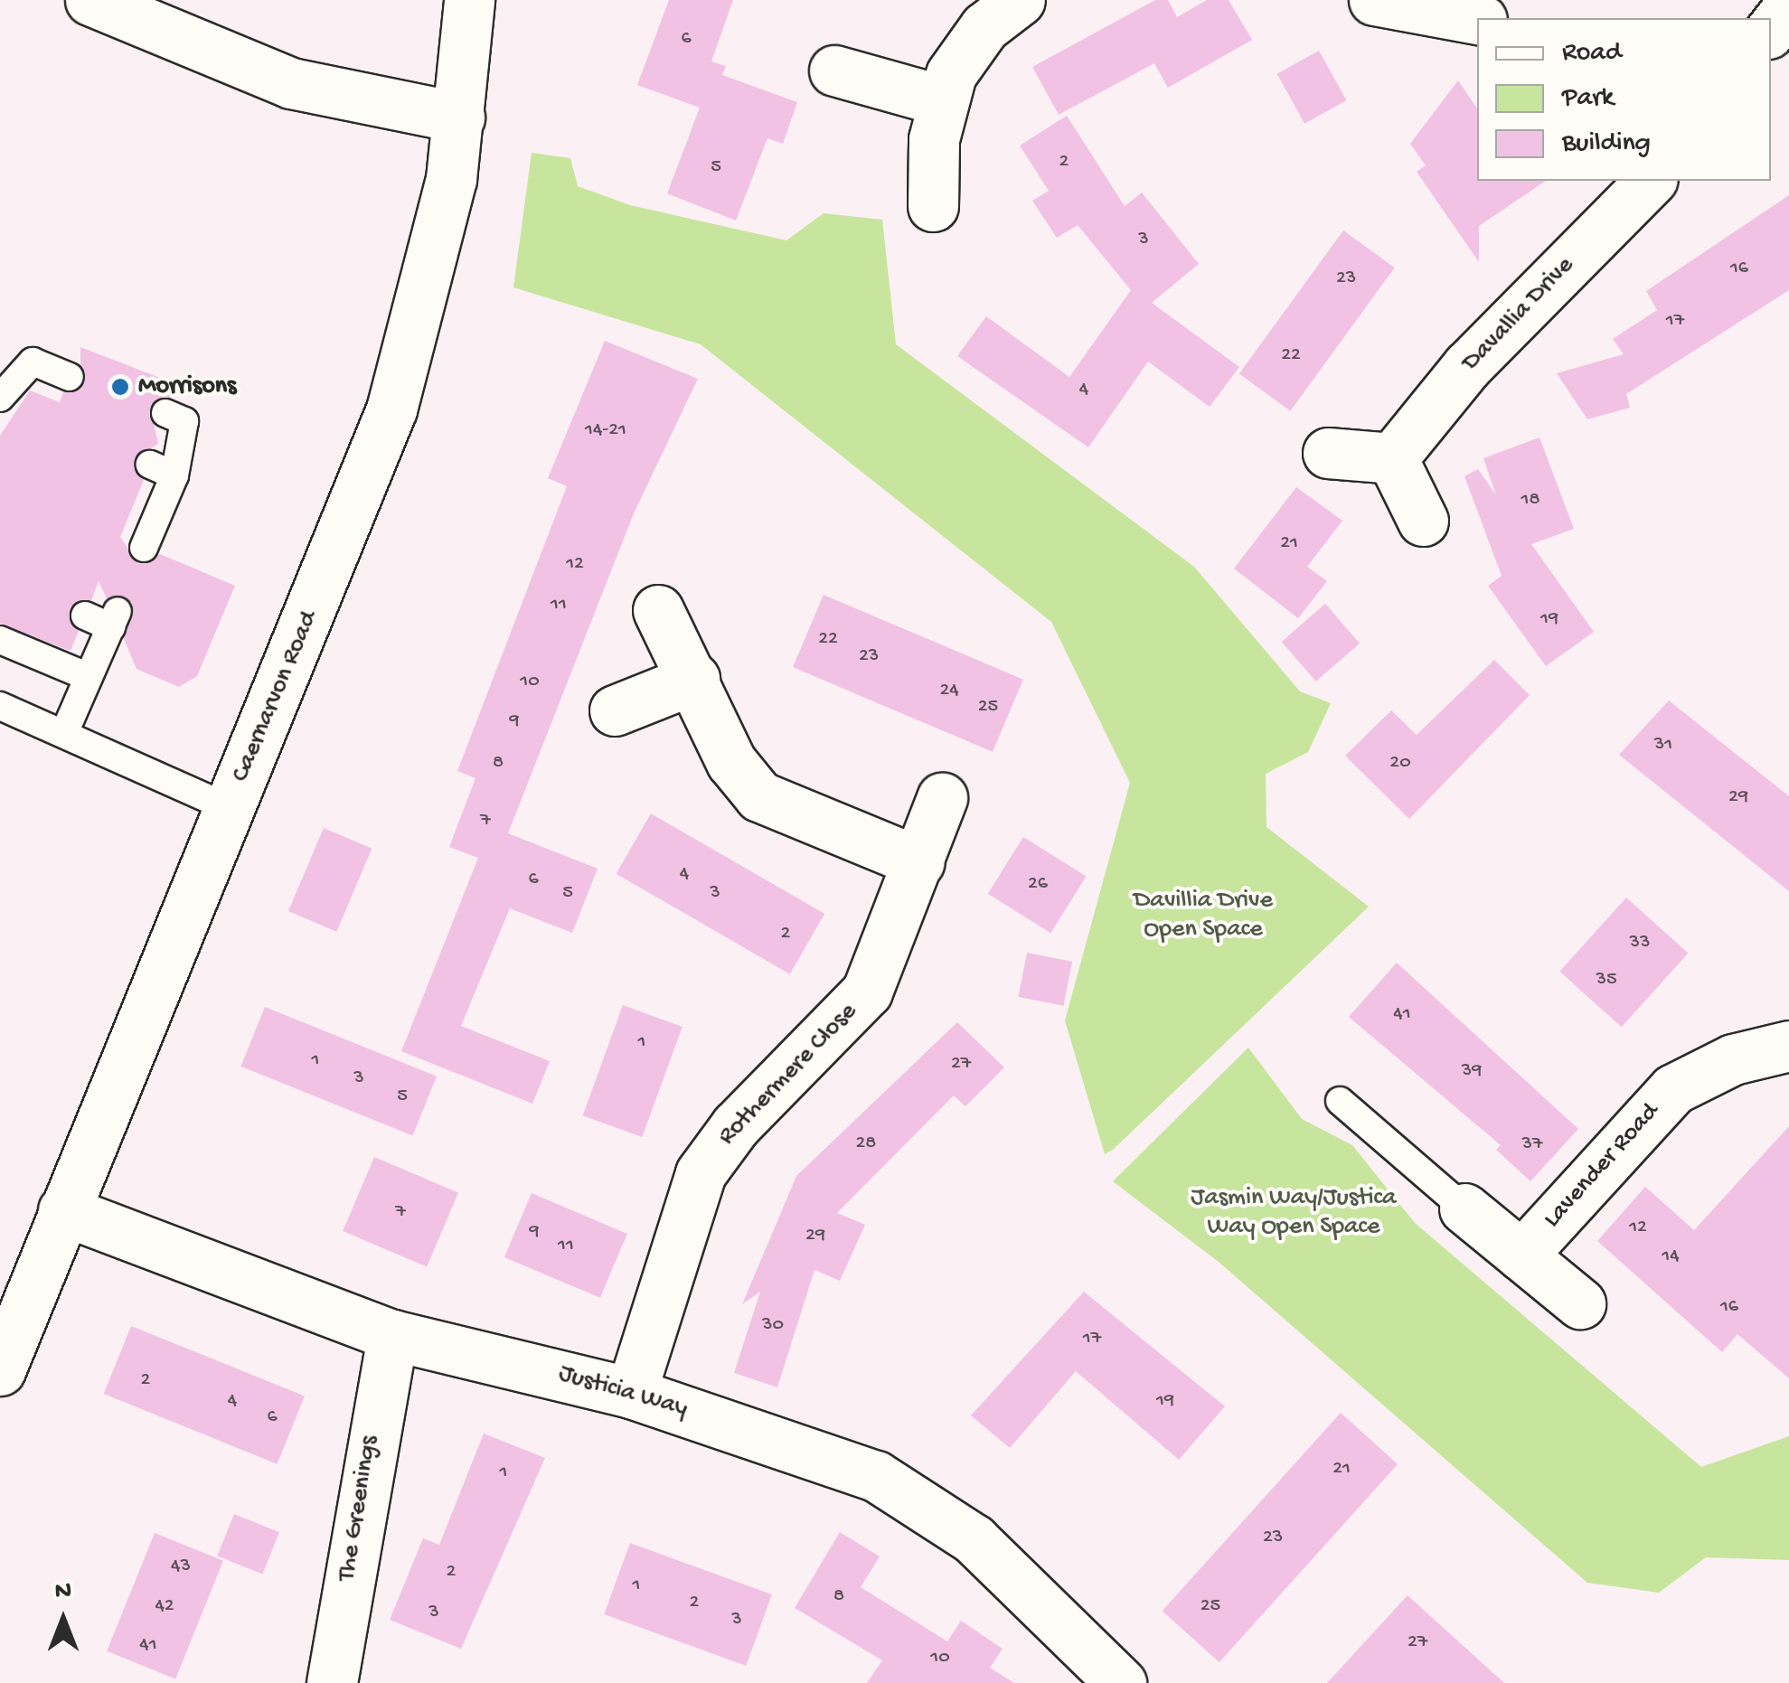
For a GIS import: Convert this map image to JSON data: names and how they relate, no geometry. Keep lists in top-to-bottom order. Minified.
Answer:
{"streets":{"street":["Davallia Drive","Caernarvon Road","Rothermere Close","Lavender Road","Justicia Way","The Greenings"]},"crossings":[["Caernarvon Road","Justicia Way"],["Rothermere Close","Justicia Way"],["Justicia Way","The Greenings"]],"parks":["Davillia Drive Open Space","Jasmin Way/Justica Way Open Space"],"places":["Morrisons"],"house_numbers":["6","2","5","3","16","23","17","22","4","14-21","18","21","12","11","19","22","23","10","24","25","9","31","8","20","29","7","4","6","26","5","3","2","33","35","41","1","1","27","39","3","5","28","37","7","12","9","29","11","14","16","30","17","2","4","19","6","21","1","23","43","2","1","8","2","42","25","3","3","27","41","10"],"legend":["Road","Park","Building"],"north":"top"}
